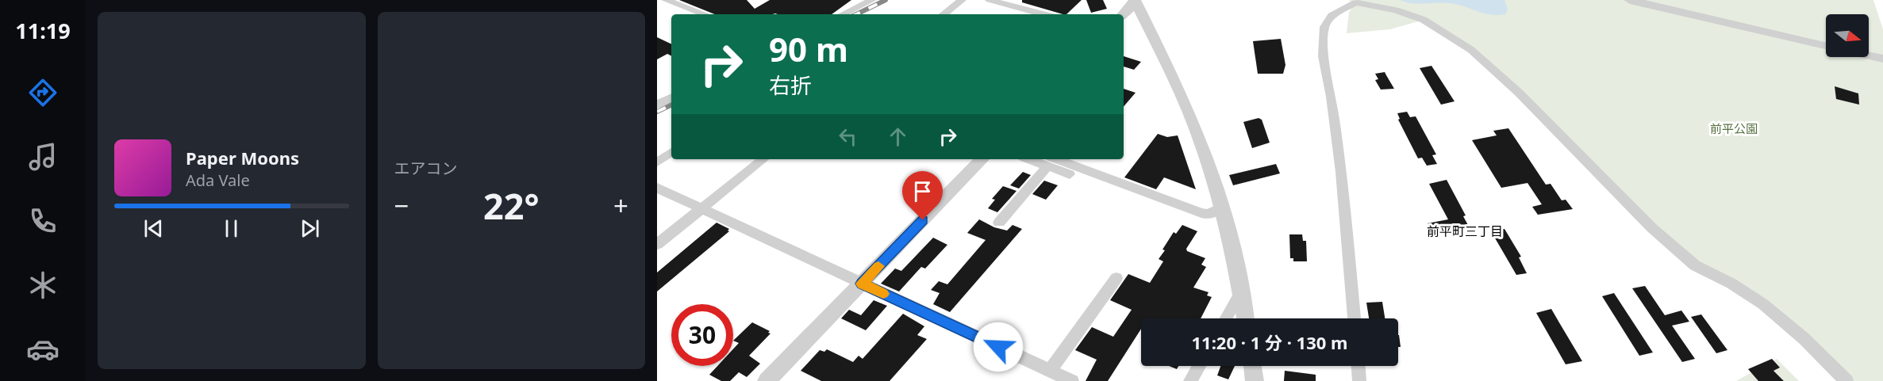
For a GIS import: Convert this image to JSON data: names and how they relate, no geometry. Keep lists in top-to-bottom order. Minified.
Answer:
{"districts":["前平町三丁目"],"parks":["前平公園"],"north":"right","page":{"tabs":"11:19","tile":"エアコン","turn":["90 m","右折"],"song":["Paper Moons","Ada Vale"],"heat":["−","22°","+"],"limit":"30","trip":"11:20 · 1 分 · 130 m"}}
